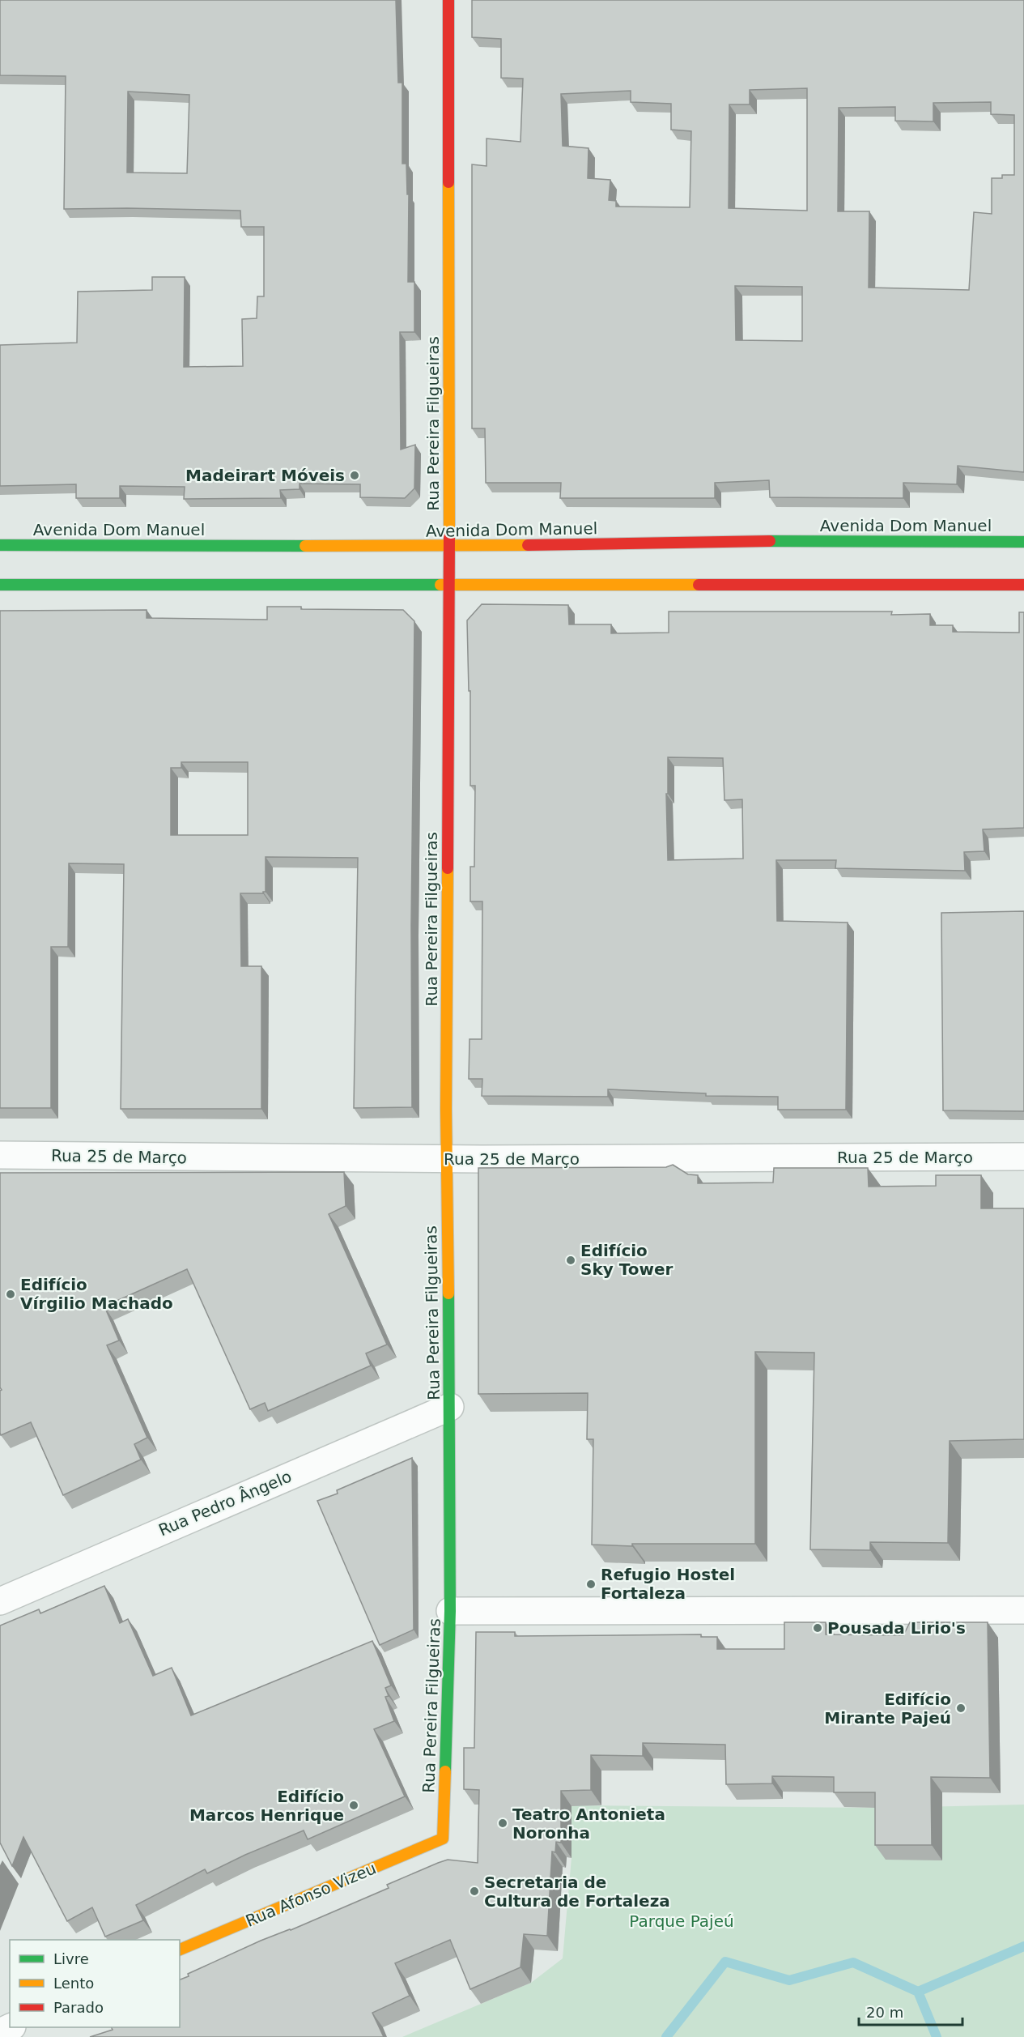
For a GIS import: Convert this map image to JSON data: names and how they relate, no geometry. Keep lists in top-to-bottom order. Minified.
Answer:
{"streets":{"street":["Rua Pereira Filgueiras","Avenida Dom Manuel","Rua 25 de Março","Rua Pedro Ângelo","Rua Afonso Vizeu"]},"crossings":[["Rua Pereira Filgueiras","Avenida Dom Manuel"],["Rua Pereira Filgueiras","Rua 25 de Março"],["Rua Pereira Filgueiras","Rua Pedro Ângelo"],["Rua Pereira Filgueiras","Rua Afonso Vizeu"]],"parks":["Parque Pajeú"],"places":["Madeirart Móveis","Edifício Sky Tower","Edifício Vírgilio Machado","Refugio Hostel Fortaleza","Pousada Lirio's","Edifício Mirante Pajeú","Edifício Marcos Henrique","Teatro Antonieta Noronha","Secretaria de Cultura de Fortaleza"],"legend":["Livre","Lento","Parado"],"scale_bar":"20 m"}
